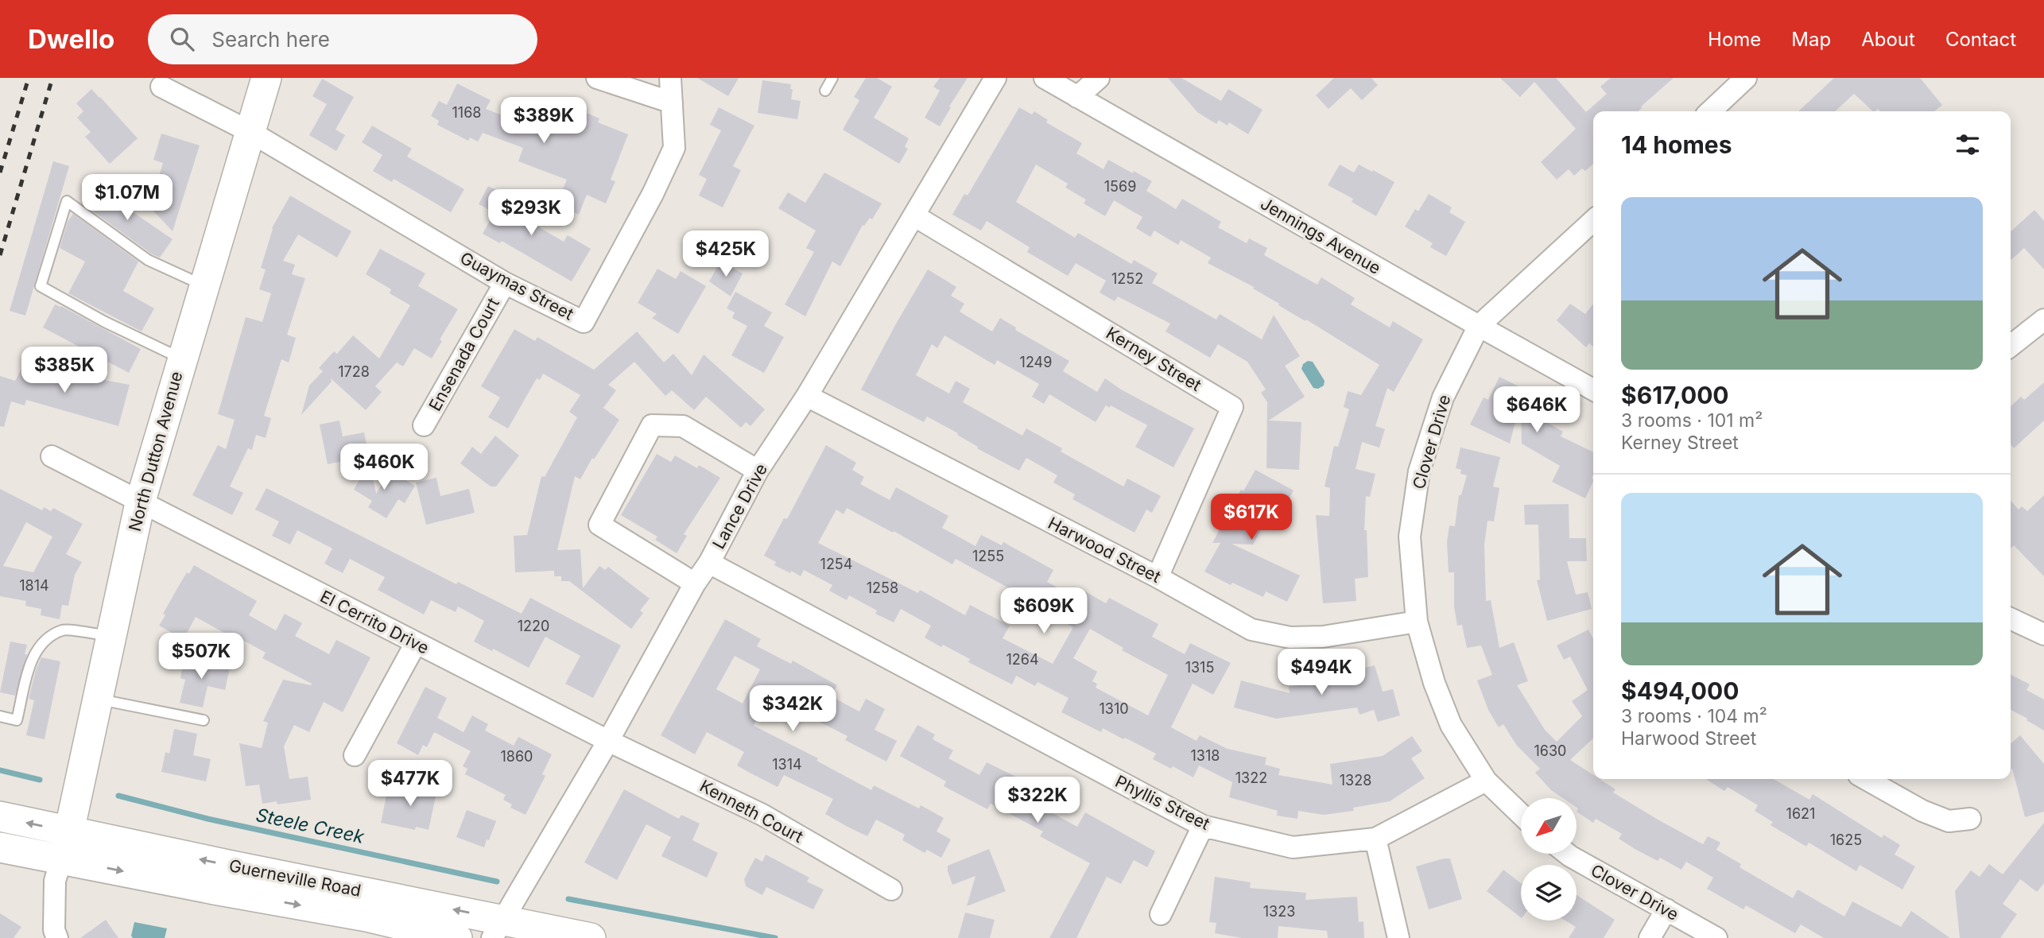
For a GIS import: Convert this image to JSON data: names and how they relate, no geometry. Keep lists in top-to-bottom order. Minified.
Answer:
{"streets":{"main road":["North Dutton Avenue","Guerneville Road"],"street":["Jennings Avenue","Guaymas Street","Ensenada Court","Kerney Street","Clover Drive","Lance Drive","Harwood Street","El Cerrito Drive","Phyllis Street","Kenneth Court"]},"crossings":[["Jennings Avenue","Clover Drive"],["Guaymas Street","Ensenada Court"],["Guaymas Street","North Dutton Avenue"],["Kerney Street","Lance Drive"],["Kerney Street","Harwood Street"],["Clover Drive","Harwood Street"],["Clover Drive","Phyllis Street"],["North Dutton Avenue","El Cerrito Drive"],["North Dutton Avenue","Guerneville Road"],["Lance Drive","Harwood Street"],["Lance Drive","El Cerrito Drive"],["Lance Drive","Phyllis Street"],["Lance Drive","Kenneth Court"],["Lance Drive","Guerneville Road"],["El Cerrito Drive","Kenneth Court"]],"water":["Steele Creek"],"house_numbers":["1168","1569","1252","1249","1728","1255","1254","1814","1258","1220","1264","1315","1310","1630","1318","1860","1314","1322","1328","1621","1625","1323"],"north":"bottom left","page":{"header":"Dwello","search":"Search here","nav":["Home","Map","About","Contact"],"price":["$389K","$1.07M","$293K","$425K","$385K","$646K","$460K","$617K","$609K","$507K","$494K","$342K","$477K","$322K"],"heading":"14 homes","list":[{"name":"$617,000","note":"3 rooms · 101 m² · Kerney Street"},{"name":"$494,000","note":"3 rooms · 104 m² · Harwood Street"}]}}
